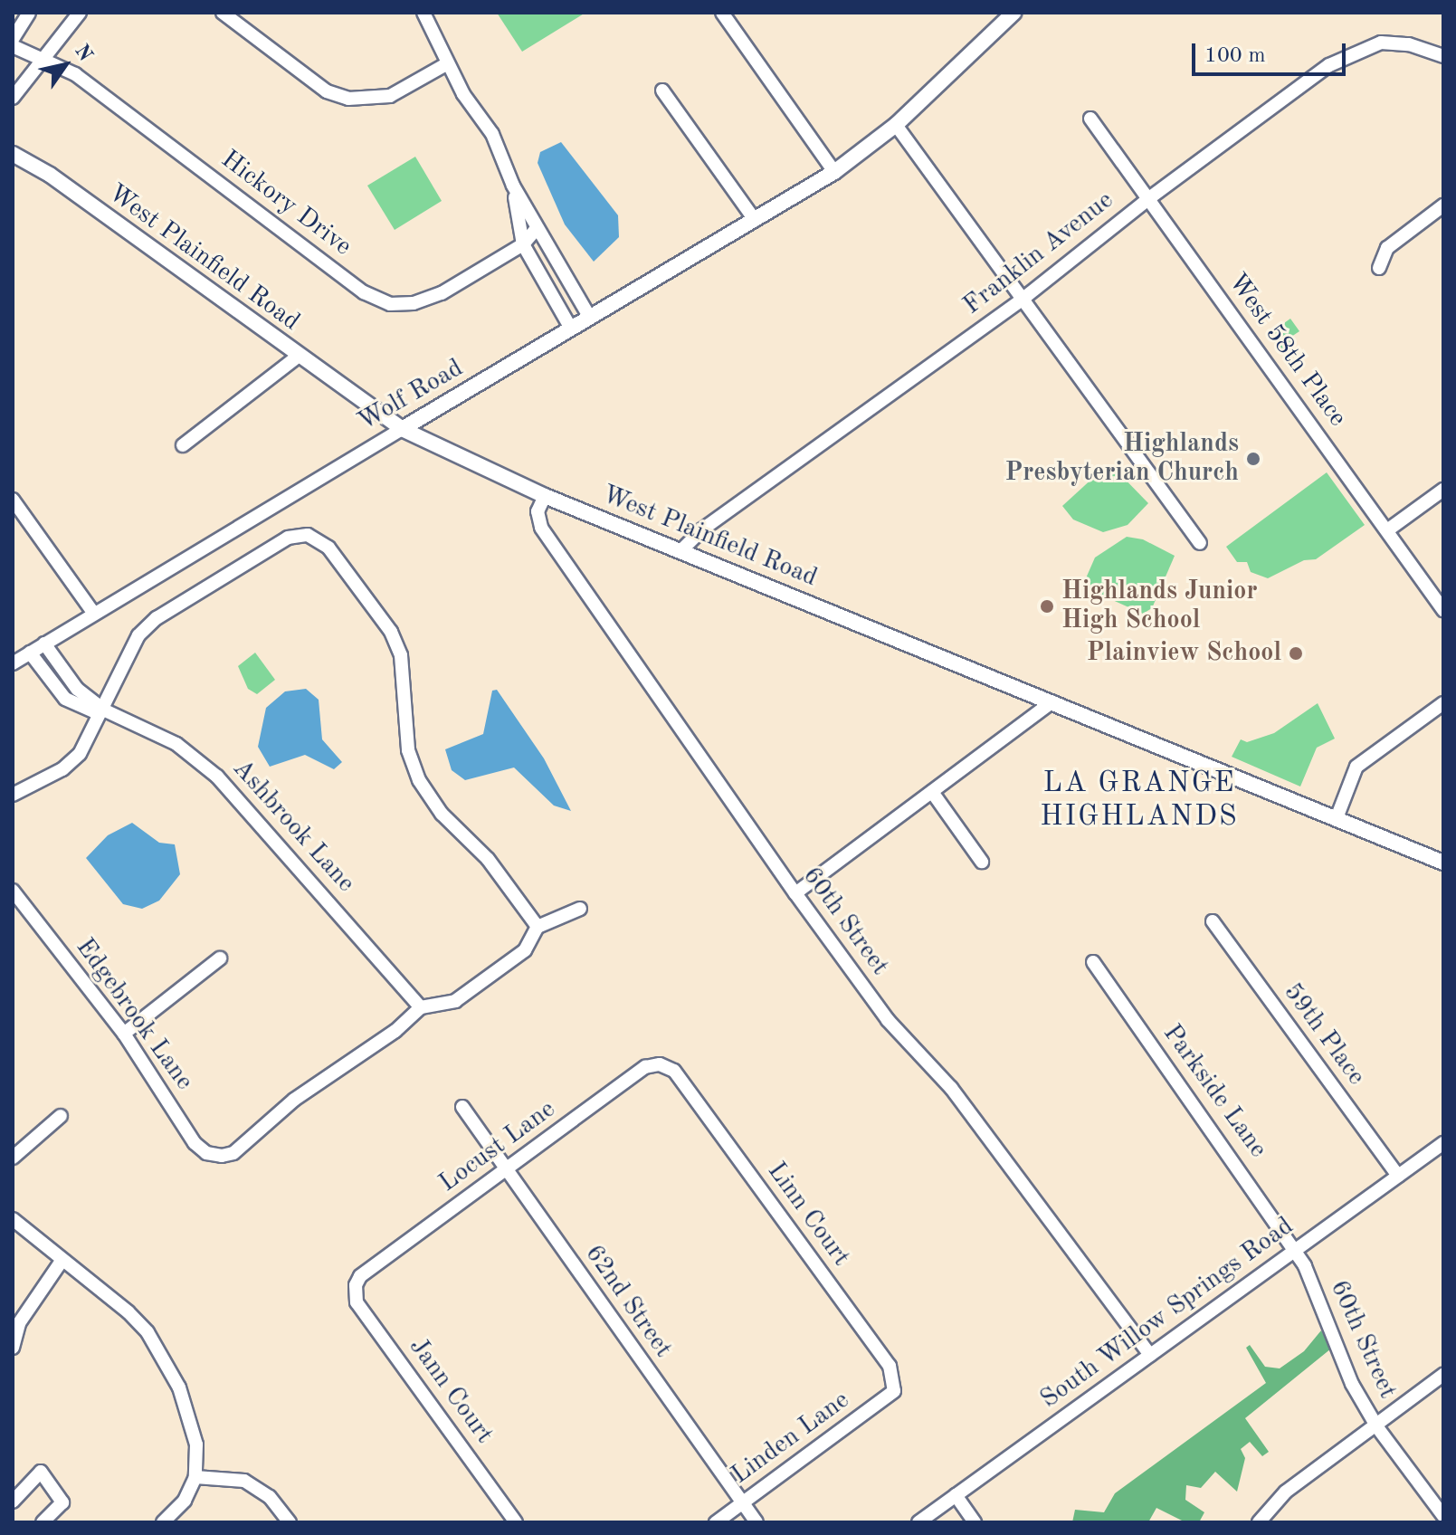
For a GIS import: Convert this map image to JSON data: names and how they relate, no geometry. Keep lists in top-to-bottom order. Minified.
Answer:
{"streets":{"main road":["West Plainfield Road","Wolf Road"],"street":["Hickory Drive","Franklin Avenue","West 58th Place","Ashbrook Lane","60th Street","Edgebrook Lane","59th Place","Parkside Lane","Locust Lane","Linn Court","62nd Street","South Willow Springs Road","Jann Court","Linden Lane"]},"crossings":[["Franklin Avenue","West Plainfield Road"],["Franklin Avenue","West 58th Place"],["West Plainfield Road","Wolf Road"],["West Plainfield Road","60th Street"],["Wolf Road","Ashbrook Lane"],["Ashbrook Lane","Edgebrook Lane"],["60th Street","Parkside Lane"],["60th Street","South Willow Springs Road"],["59th Place","South Willow Springs Road"],["Parkside Lane","South Willow Springs Road"],["Locust Lane","Linn Court"],["Locust Lane","62nd Street"],["Locust Lane","Jann Court"],["Linn Court","Linden Lane"],["62nd Street","Linden Lane"]],"districts":["LA GRANGE HIGHLANDS"],"places":["Highlands Presbyterian Church","Highlands Junior High School","Plainview School"],"scale_bar":"100 m","north":"top right"}
